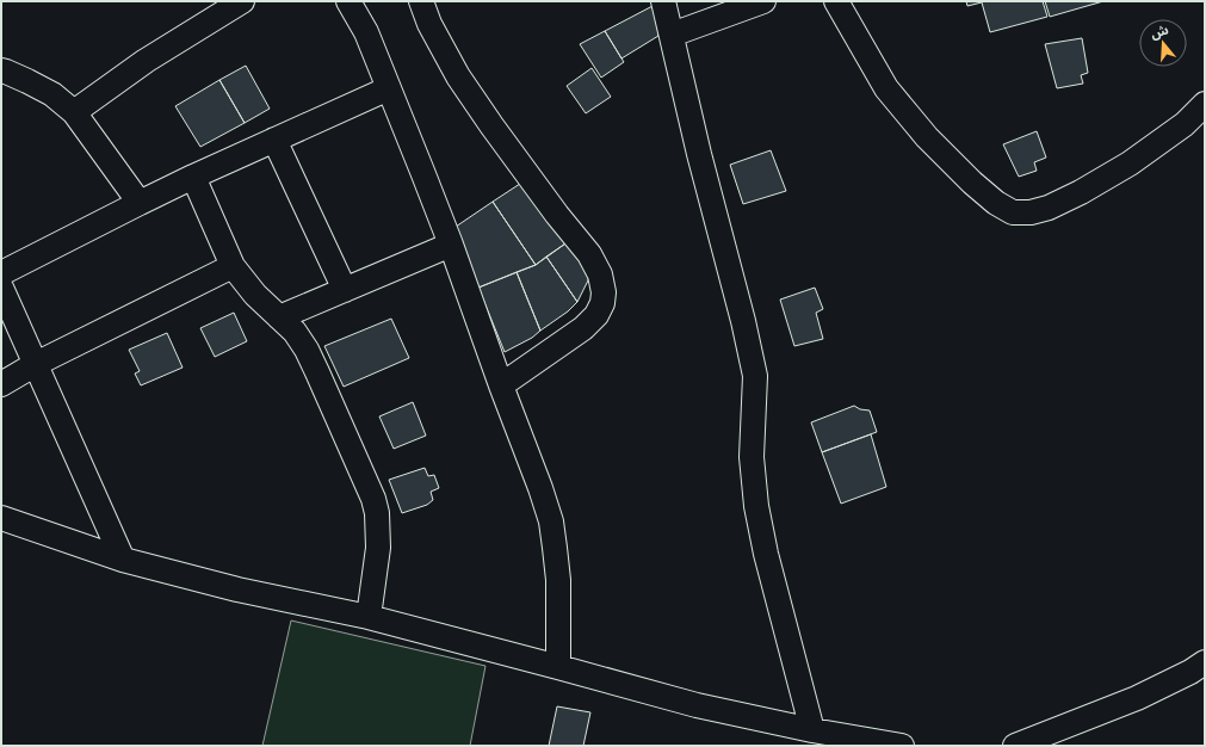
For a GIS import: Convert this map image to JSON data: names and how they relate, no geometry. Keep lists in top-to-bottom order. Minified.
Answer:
{"north":"top"}
